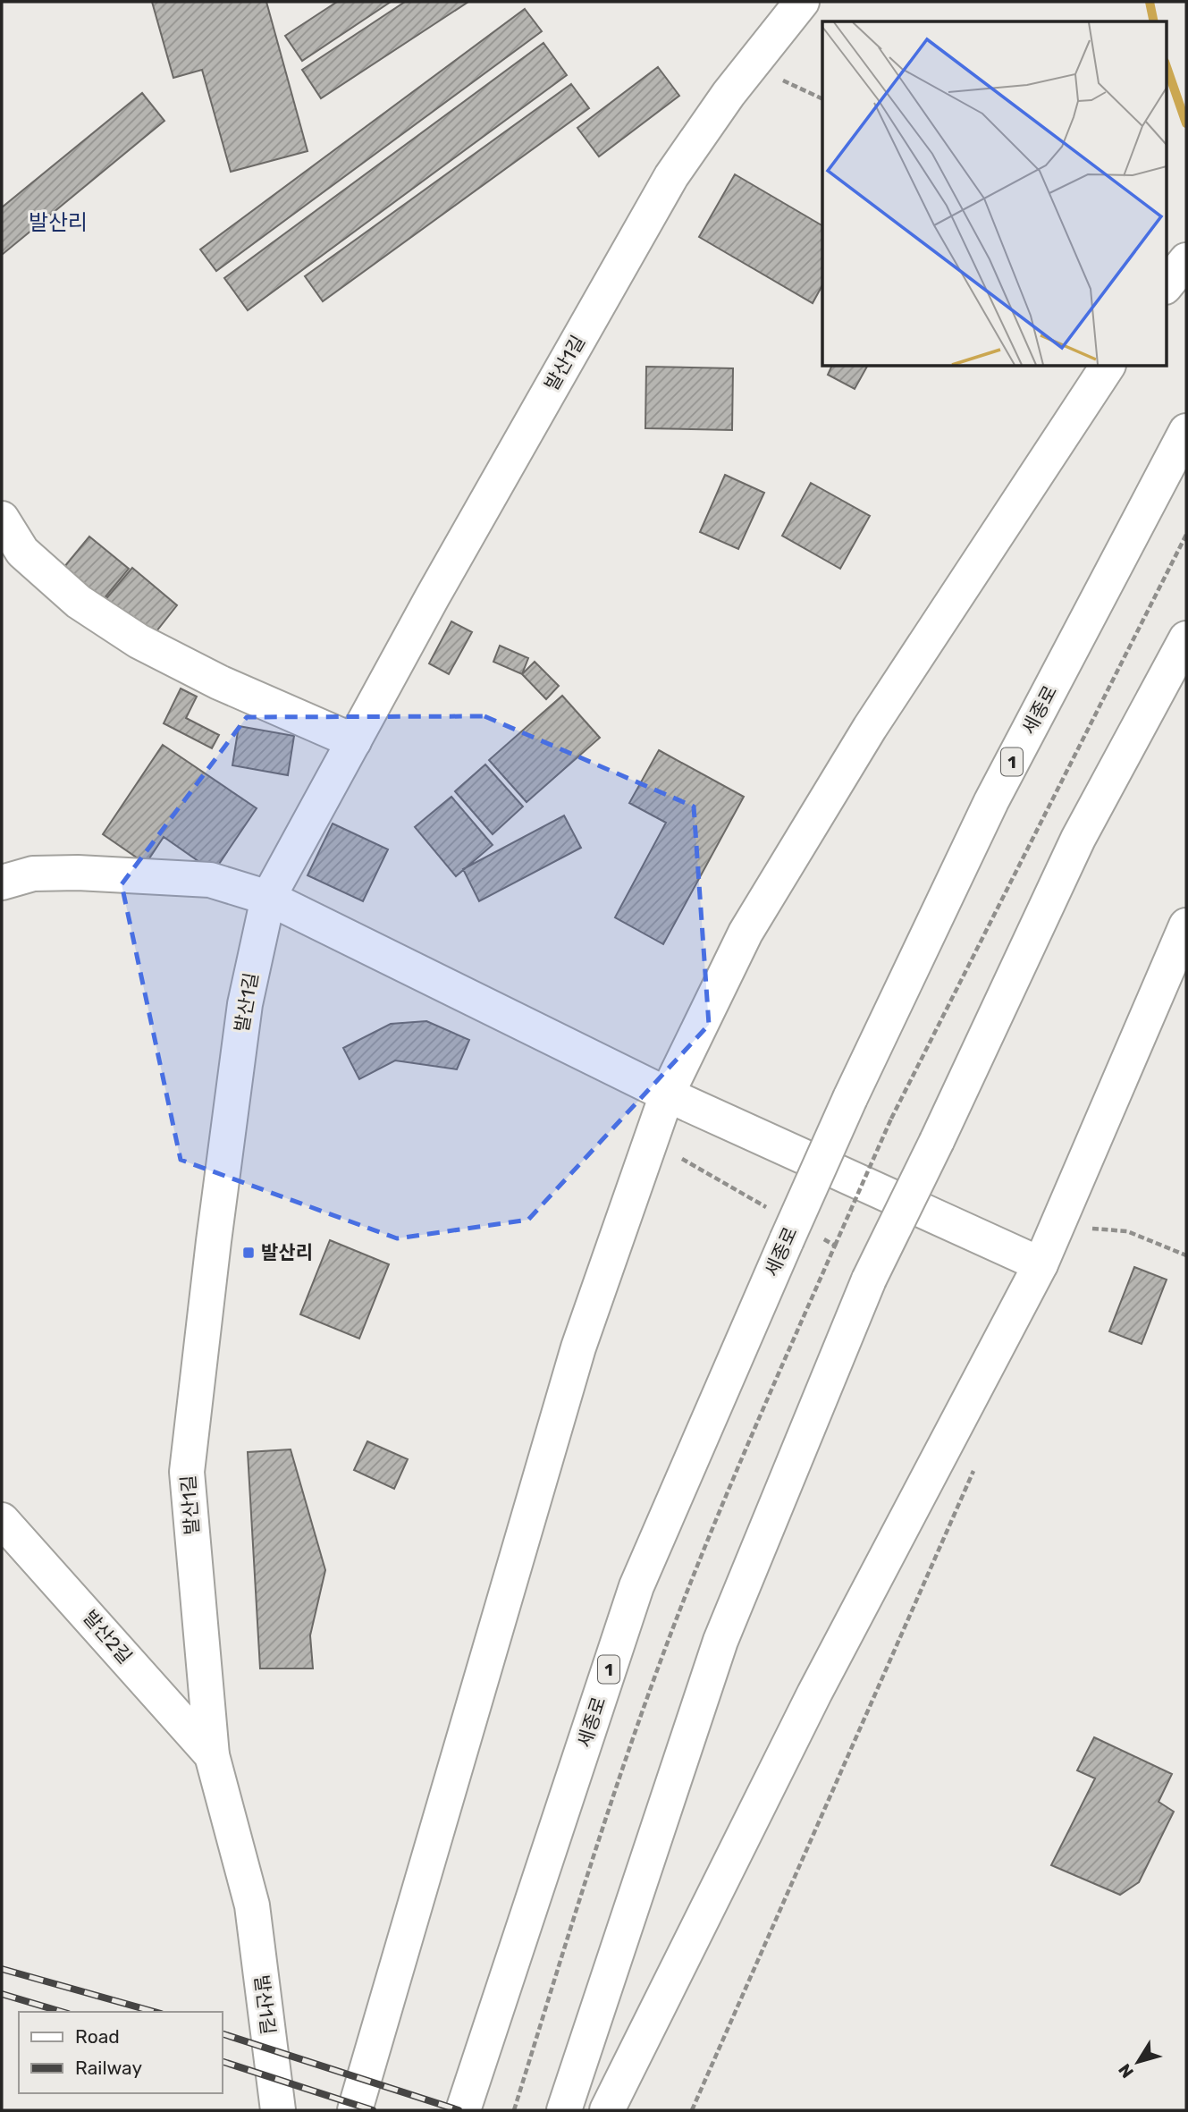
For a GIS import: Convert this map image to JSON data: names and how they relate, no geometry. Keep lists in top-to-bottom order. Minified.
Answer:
{"streets":{"main road":["발산1길","세종로","1","발산2길"]},"crossings":[["발산1길","발산2길"]],"districts":["발산리"],"places":{"transit":["발산리"]},"legend":["Road","Railway"],"north":"bottom left"}
